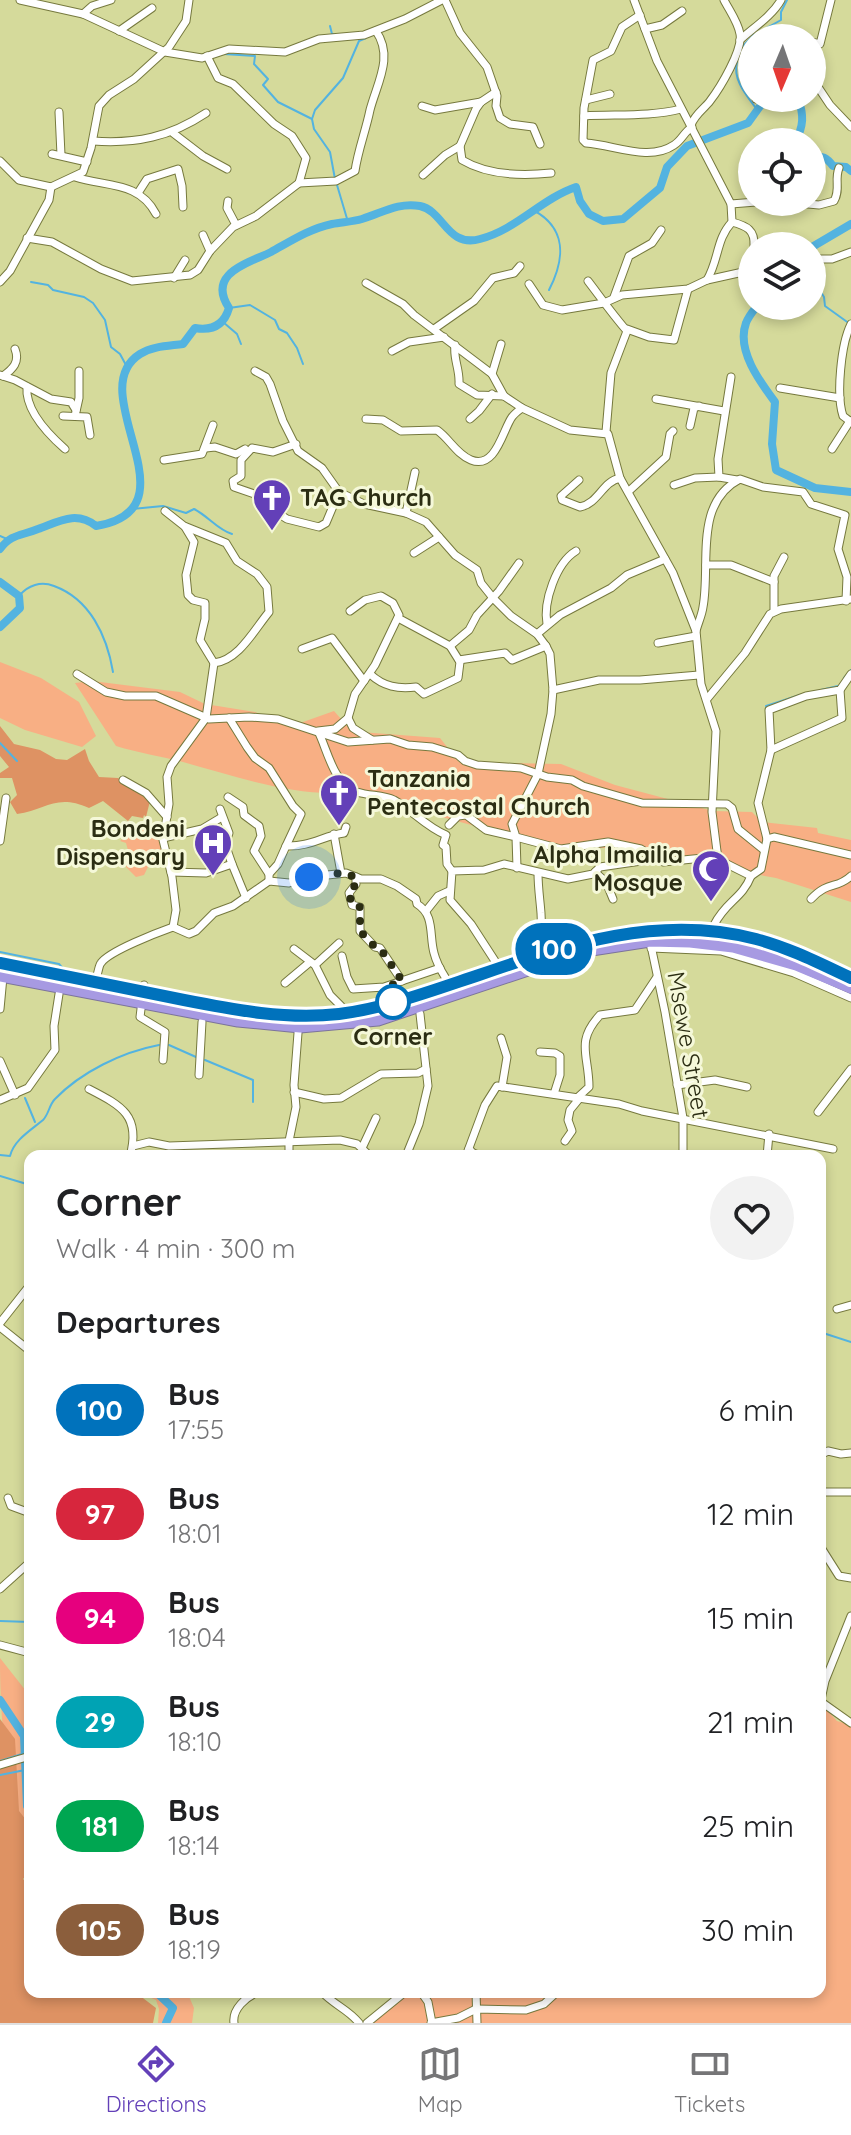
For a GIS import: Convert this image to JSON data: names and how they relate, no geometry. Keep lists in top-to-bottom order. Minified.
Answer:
{"streets":{"street":["Msewe Street"]},"places":{"church":["TAG Church","Tanzania Pentecostal Church"],"hospital":["Bondeni Dispensary"],"mosque":["Alpha Imailia Mosque"],"other":["Corner"]},"lines":["bus line 100"],"north":"bottom","page":{"on_map":"100","heading":[["Corner","Walk · 4 min · 300 m"],"Departures"],"list":[{"mark":"100","name":"Bus","note":"17:55","value":"6 min"},{"mark":"97","name":"Bus","note":"18:01","value":"12 min"},{"mark":"94","name":"Bus","note":"18:04","value":"15 min"},{"mark":"29","name":"Bus","note":"18:10","value":"21 min"},{"mark":"181","name":"Bus","note":"18:14","value":"25 min"},{"mark":"105","name":"Bus","note":"18:19","value":"30 min"}],"tabs":["Directions","Map","Tickets"]}}
